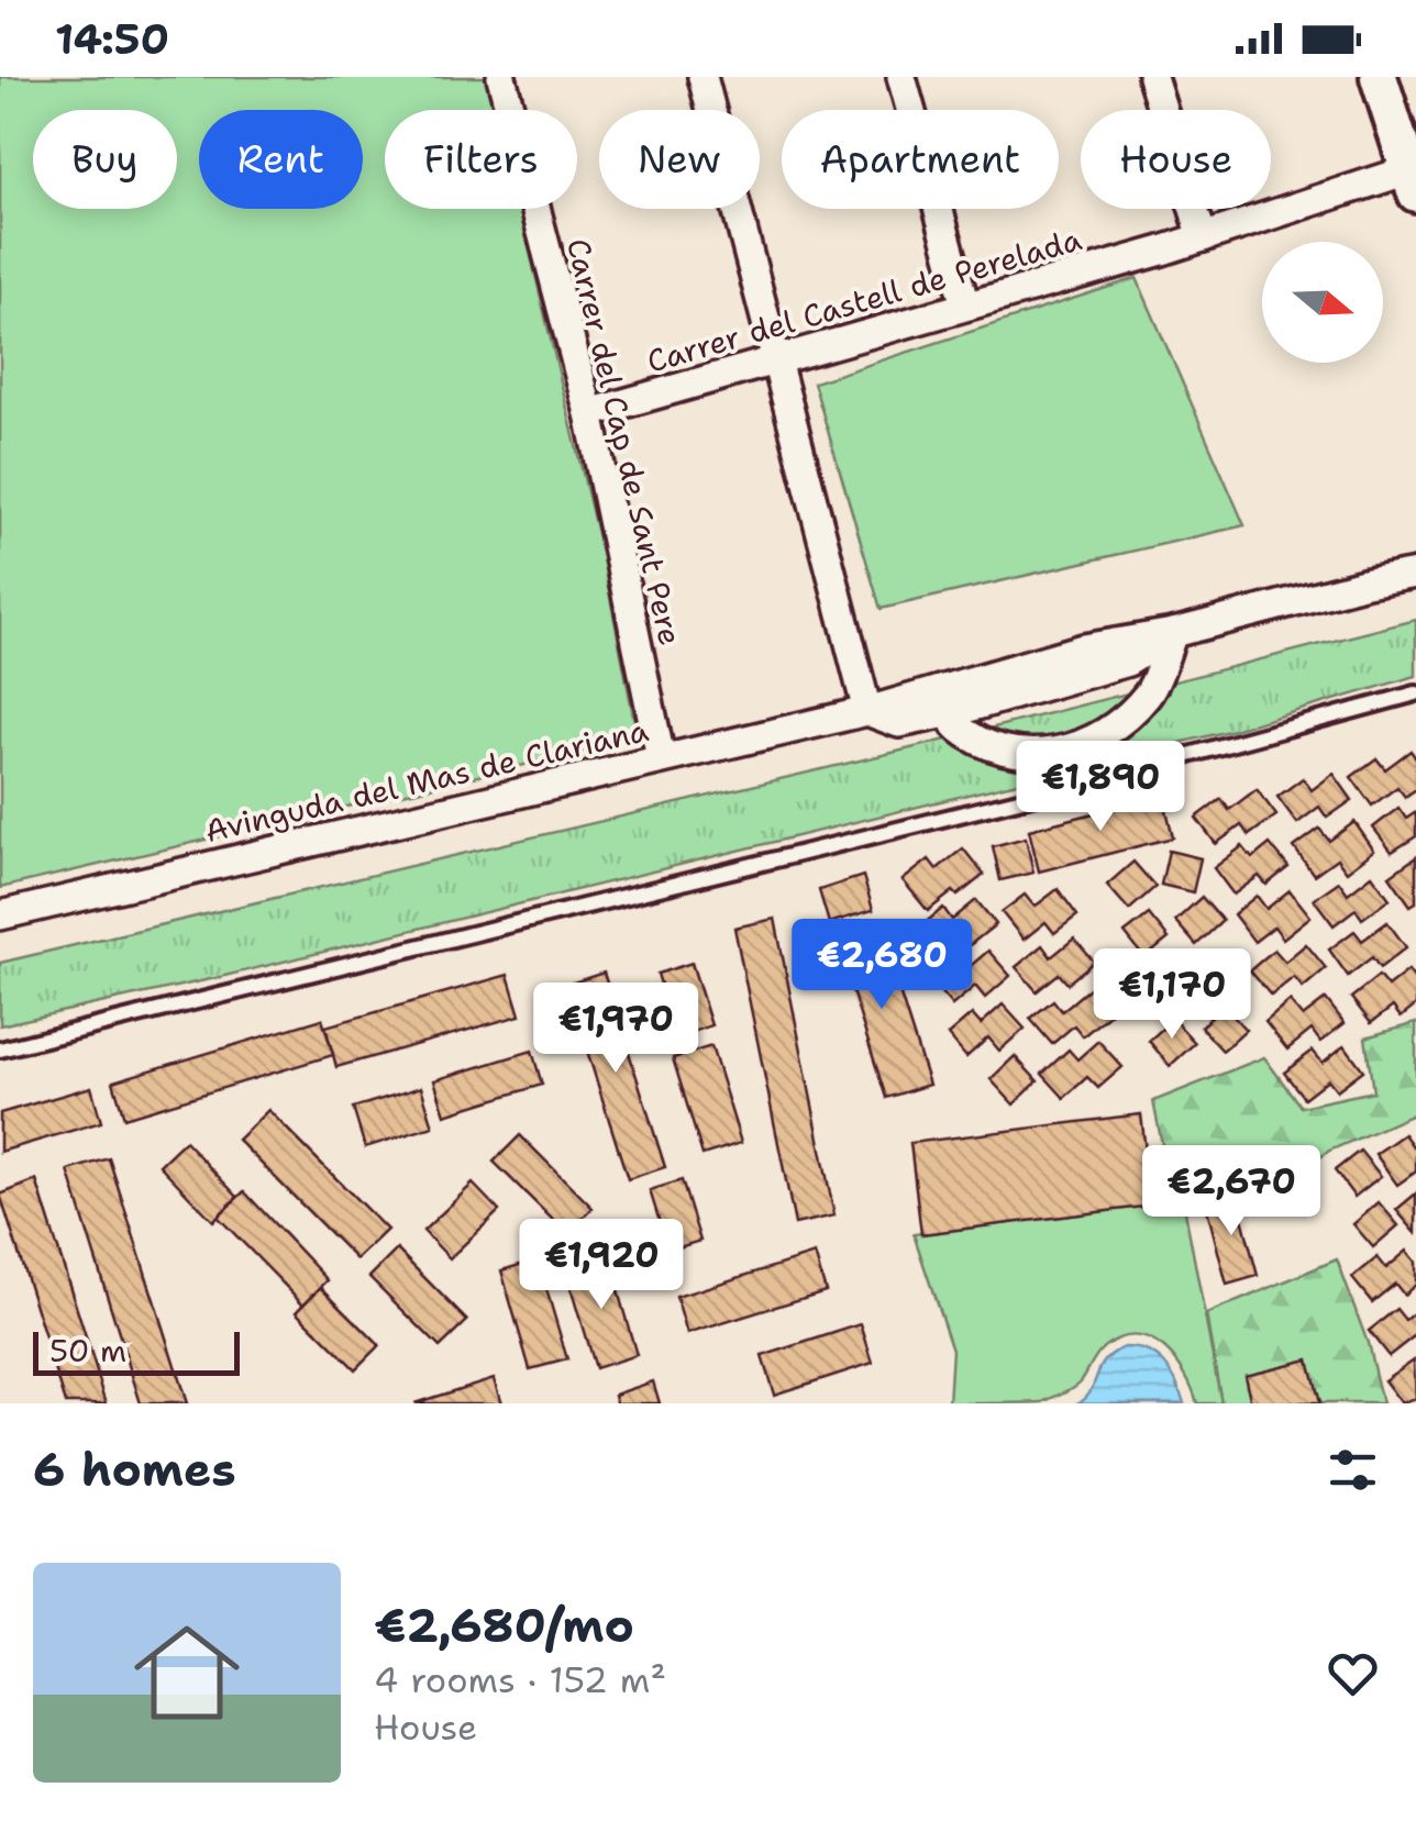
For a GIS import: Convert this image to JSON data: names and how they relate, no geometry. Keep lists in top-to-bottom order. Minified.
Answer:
{"streets":{"street":["Carrer del Castell de Perelada","Carrer del Cap de Sant Pere","Avinguda del Mas de Clariana"]},"crossings":[["Carrer del Castell de Perelada","Carrer del Cap de Sant Pere"],["Carrer del Cap de Sant Pere","Avinguda del Mas de Clariana"]],"scale_bar":"50 m","north":"right","page":{"status":"14:50","chip":["Buy","Rent","Filters","New","Apartment","House"],"price":["€1,890","€2,680","€1,170","€1,970","€2,670","€1,920"],"scale":"50 m","heading":"6 homes","list":[{"name":"€2,680/mo","note":"4 rooms · 152 m² · House"}]}}
